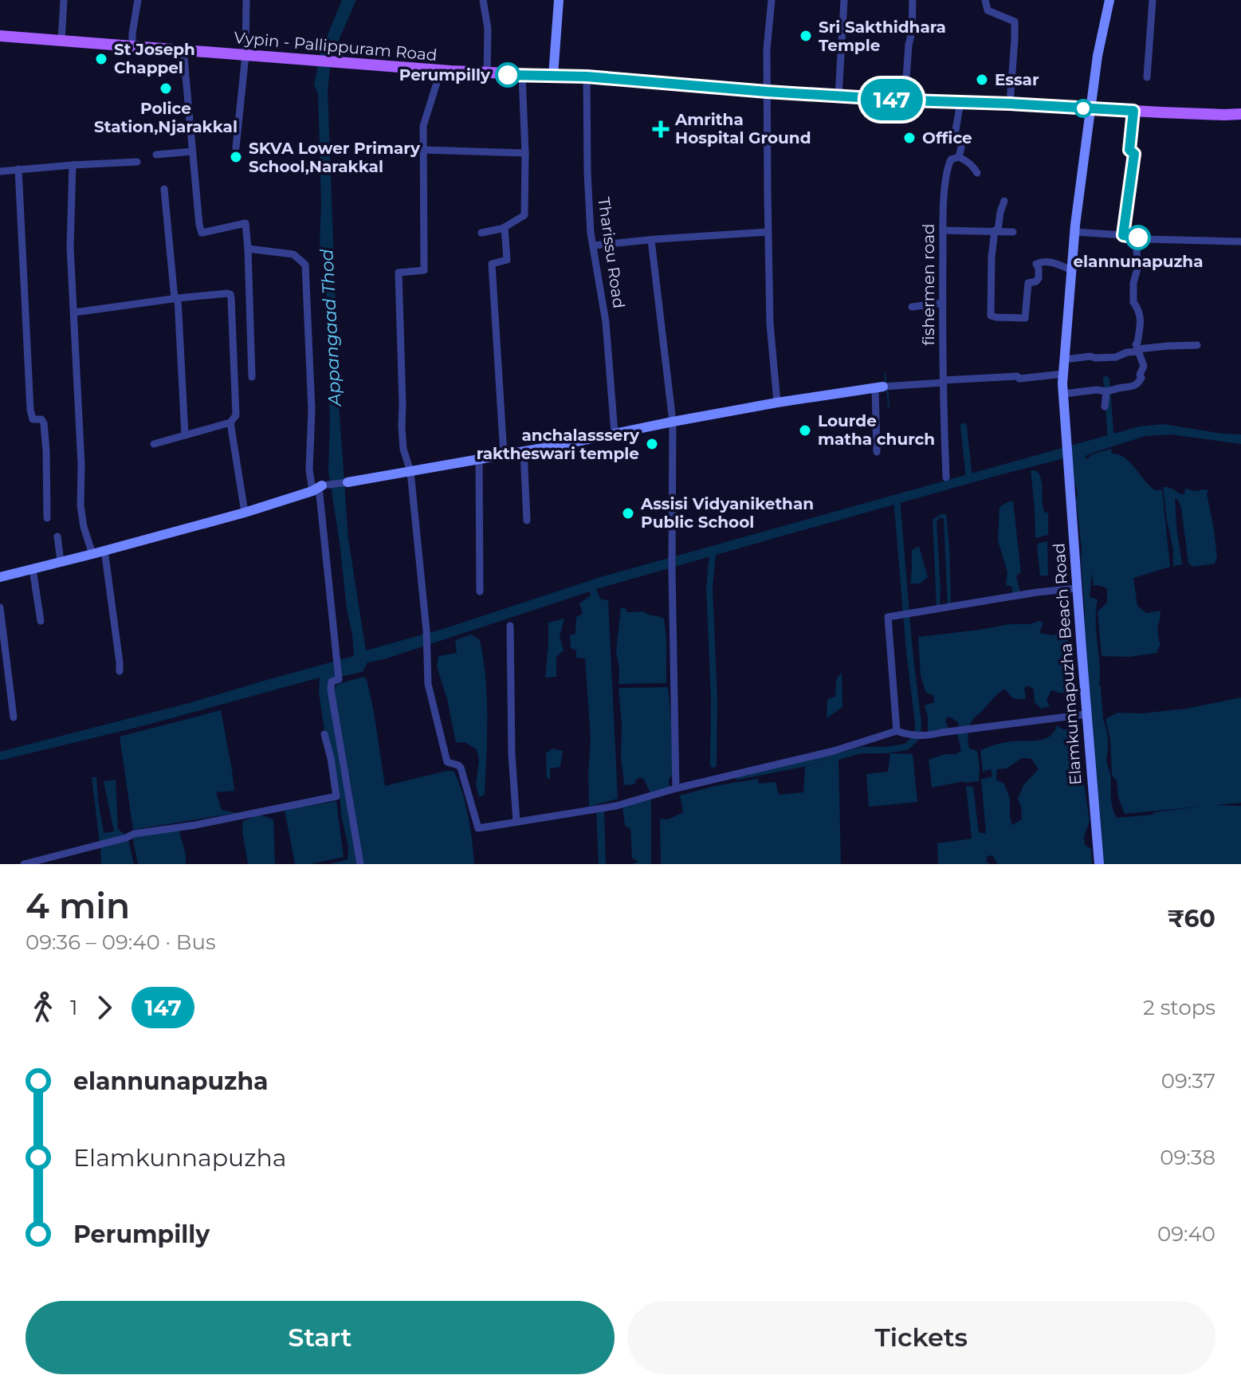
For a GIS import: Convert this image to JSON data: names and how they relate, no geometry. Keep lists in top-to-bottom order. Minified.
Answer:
{"streets":{"main road":["Vypin - Pallippuram Road"],"street":["Tharissu Road","fishermen road","Elamkunnapuzha Beach Road"]},"crossings":[["Vypin - Pallippuram Road","Tharissu Road"]],"water":["Appangaad Thod"],"places":{"other":["Sri Sakthidhara Temple","St Joseph Chappel","Perumpilly","Essar","Police Station,Njarakkal","Office","SKVA Lower Primary School,Narakkal","elannunapuzha","Lourde matha church","anchalasssery raktheswari temple","Assisi Vidyanikethan Public School"],"health":["Amritha Hospital Ground"]},"lines":["bus line 147"],"page":{"on_map":"147","heading":["4 min","09:36 – 09:40 · Bus","₹60"],"legs":["1","147","2 stops"],"list":[{"name":"elannunapuzha","value":"09:37"},{"name":"Elamkunnapuzha","value":"09:38"},{"name":"Perumpilly","value":"09:40"}],"buttons":["Start","Tickets"]}}
